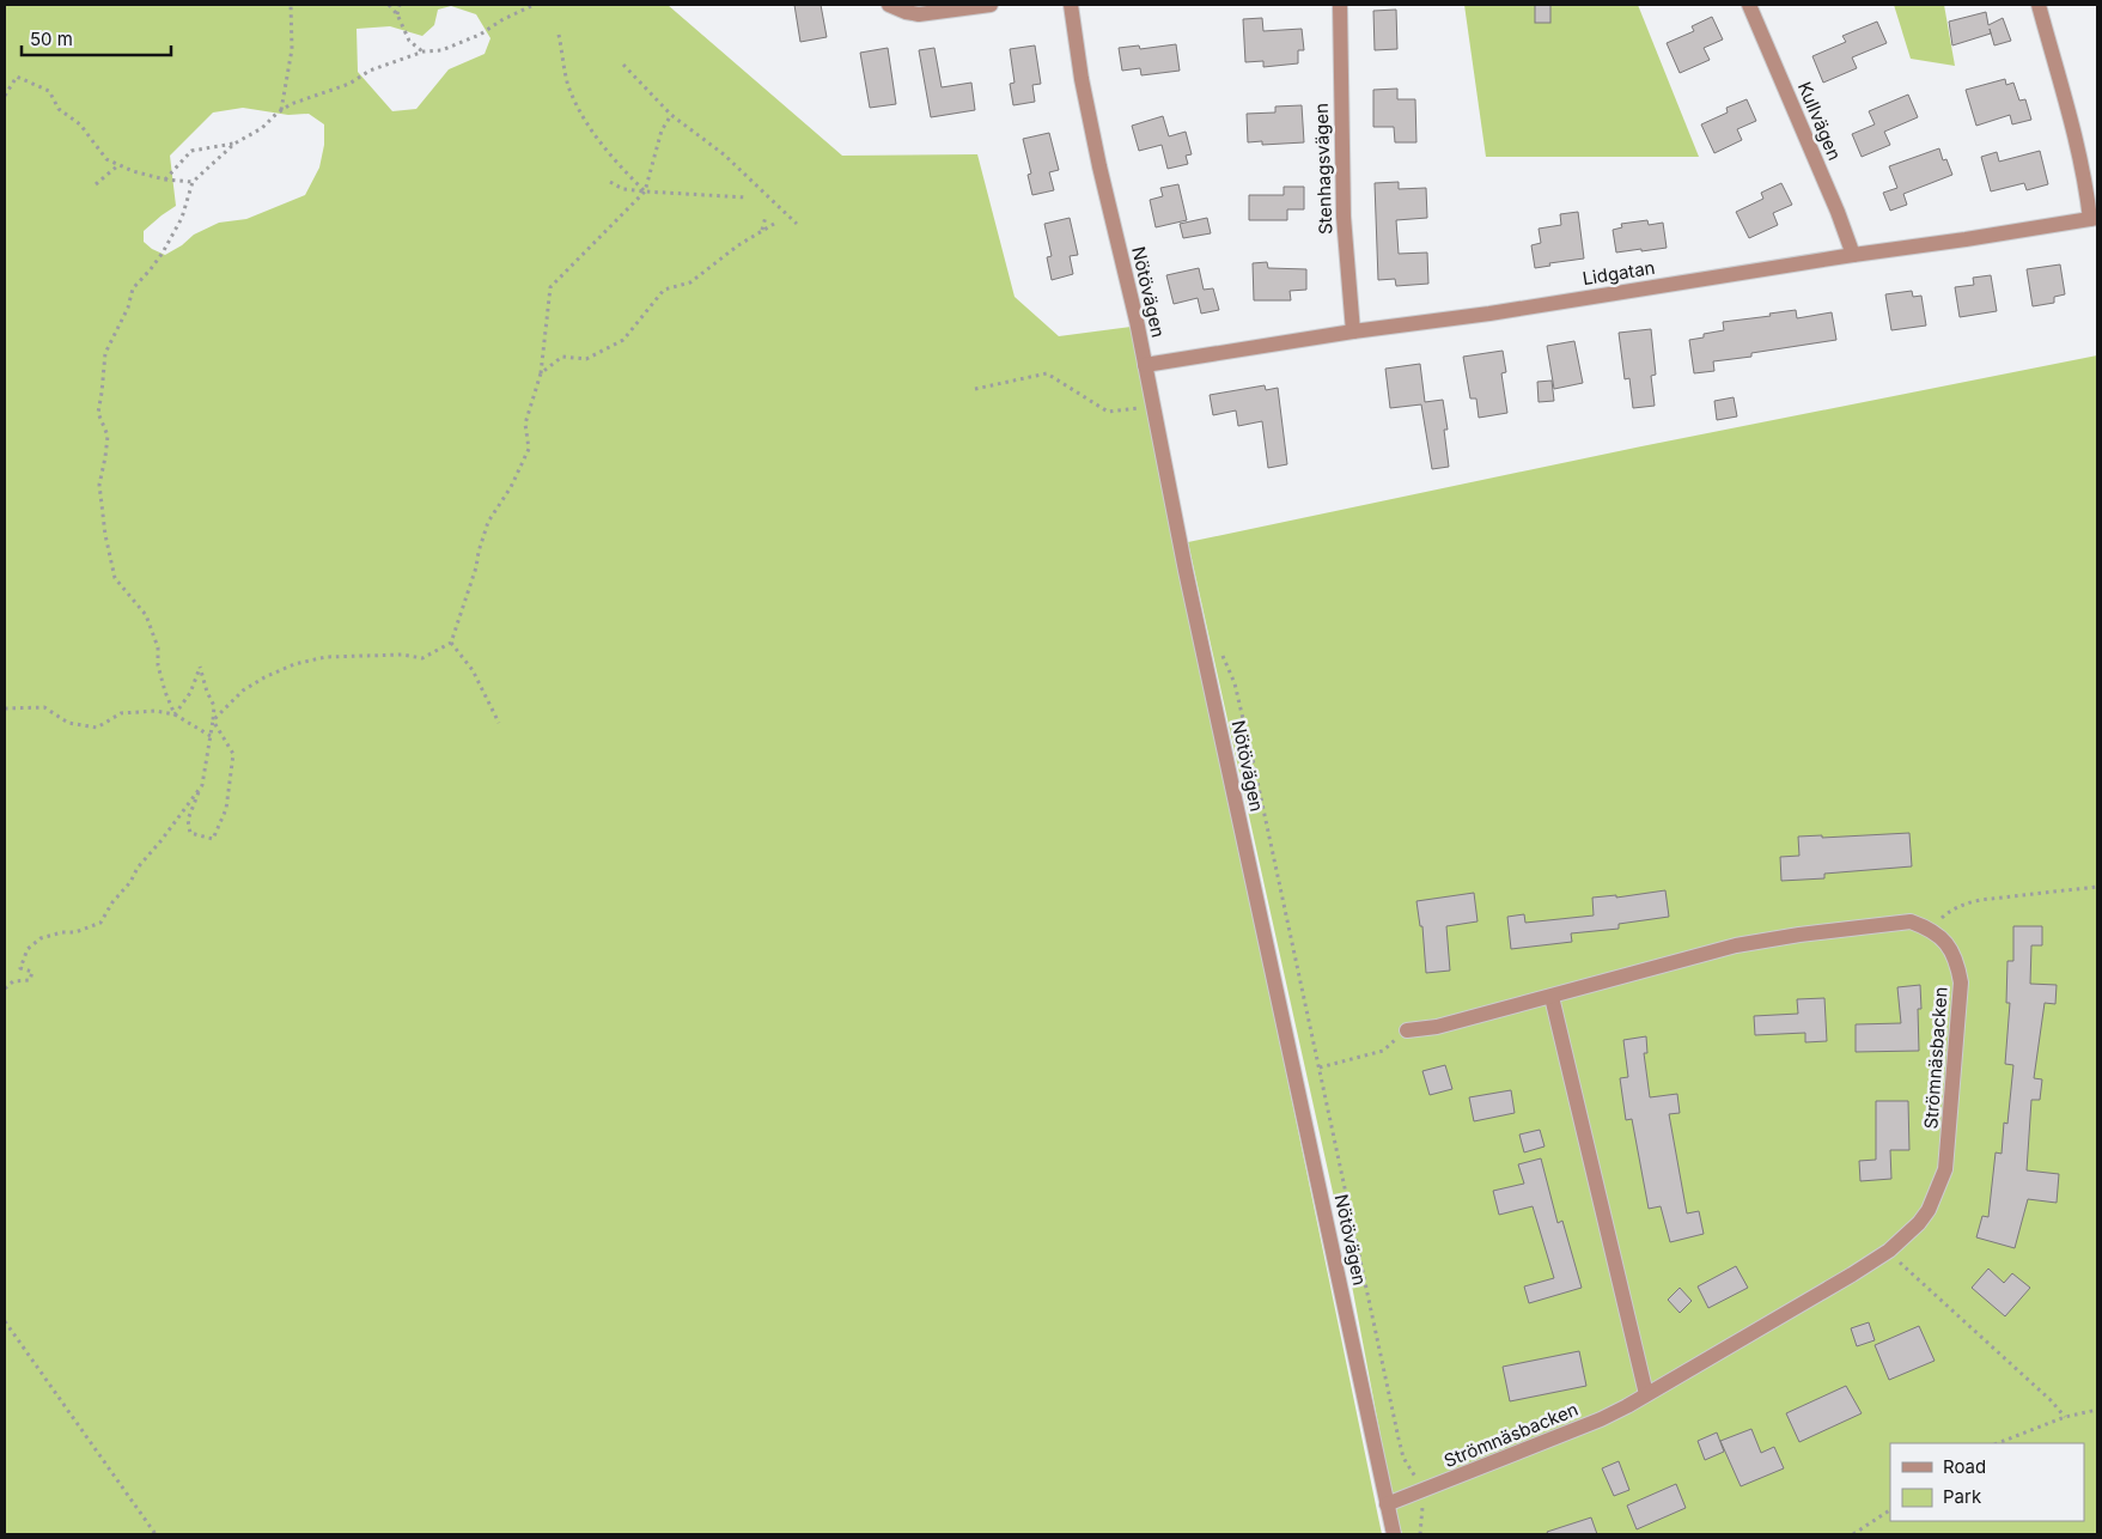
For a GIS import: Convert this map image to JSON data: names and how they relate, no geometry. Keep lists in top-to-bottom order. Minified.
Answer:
{"streets":{"street":["Kullvägen","Stenhagsvägen","Lidgatan","Nötövägen","Strömnäsbacken"]},"crossings":[["Kullvägen","Lidgatan"],["Stenhagsvägen","Lidgatan"],["Lidgatan","Nötövägen"],["Nötövägen","Strömnäsbacken"]],"legend":["Road","Park"],"scale_bar":"50 m"}
